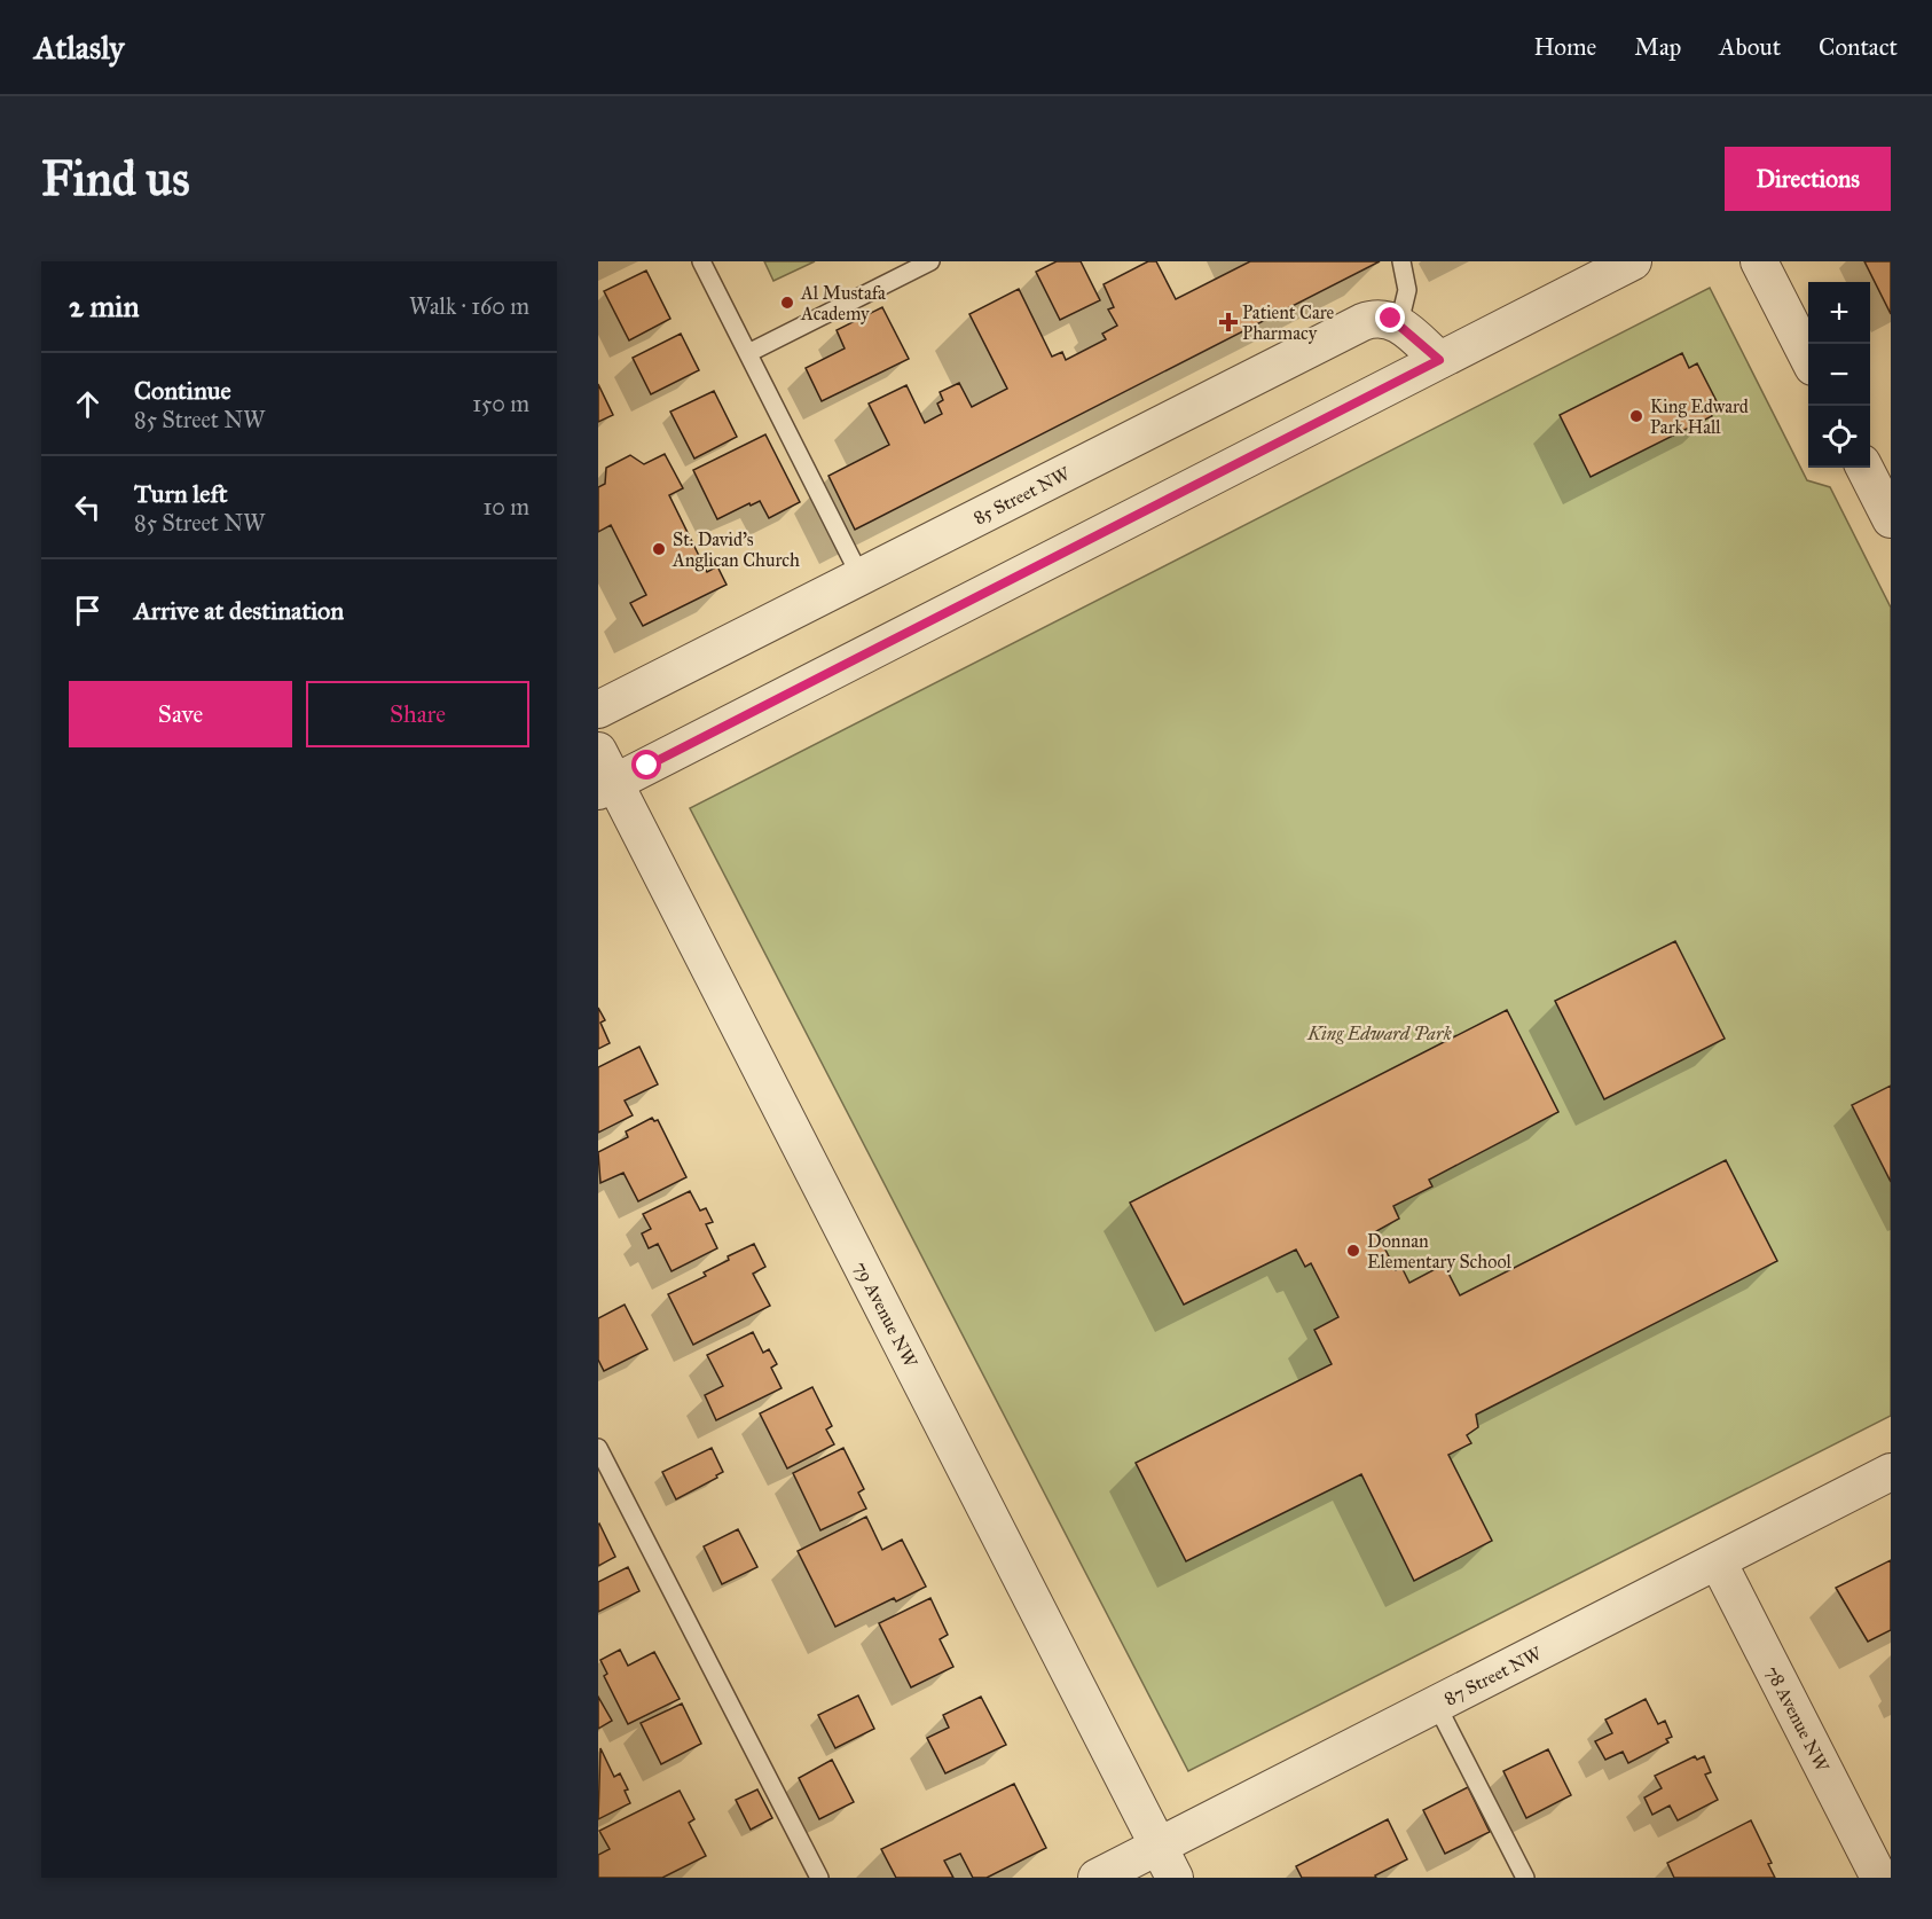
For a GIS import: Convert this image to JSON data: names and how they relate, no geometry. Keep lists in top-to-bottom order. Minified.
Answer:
{"streets":{"street":["85 Street NW","79 Avenue NW","87 Street NW","78 Avenue NW"]},"crossings":[["79 Avenue NW","87 Street NW"],["87 Street NW","78 Avenue NW"]],"parks":["King Edward Park"],"places":{"other":["Al Mustafa Academy","King Edward Park Hall","St. David's Anglican Church","Donnan Elementary School"],"health":["Patient Care Pharmacy"]},"page":{"header":"Atlasly","nav":["Home","Map","About","Contact"],"buttons":["Directions",["Save","Share"]],"title":"Find us","heading":["2 min","Walk · 160 m"],"map_buttons":["+","−"],"list":[["Continue","85 Street NW","150 m"],["Turn left","85 Street NW","10 m"],"Arrive at destination"]}}
